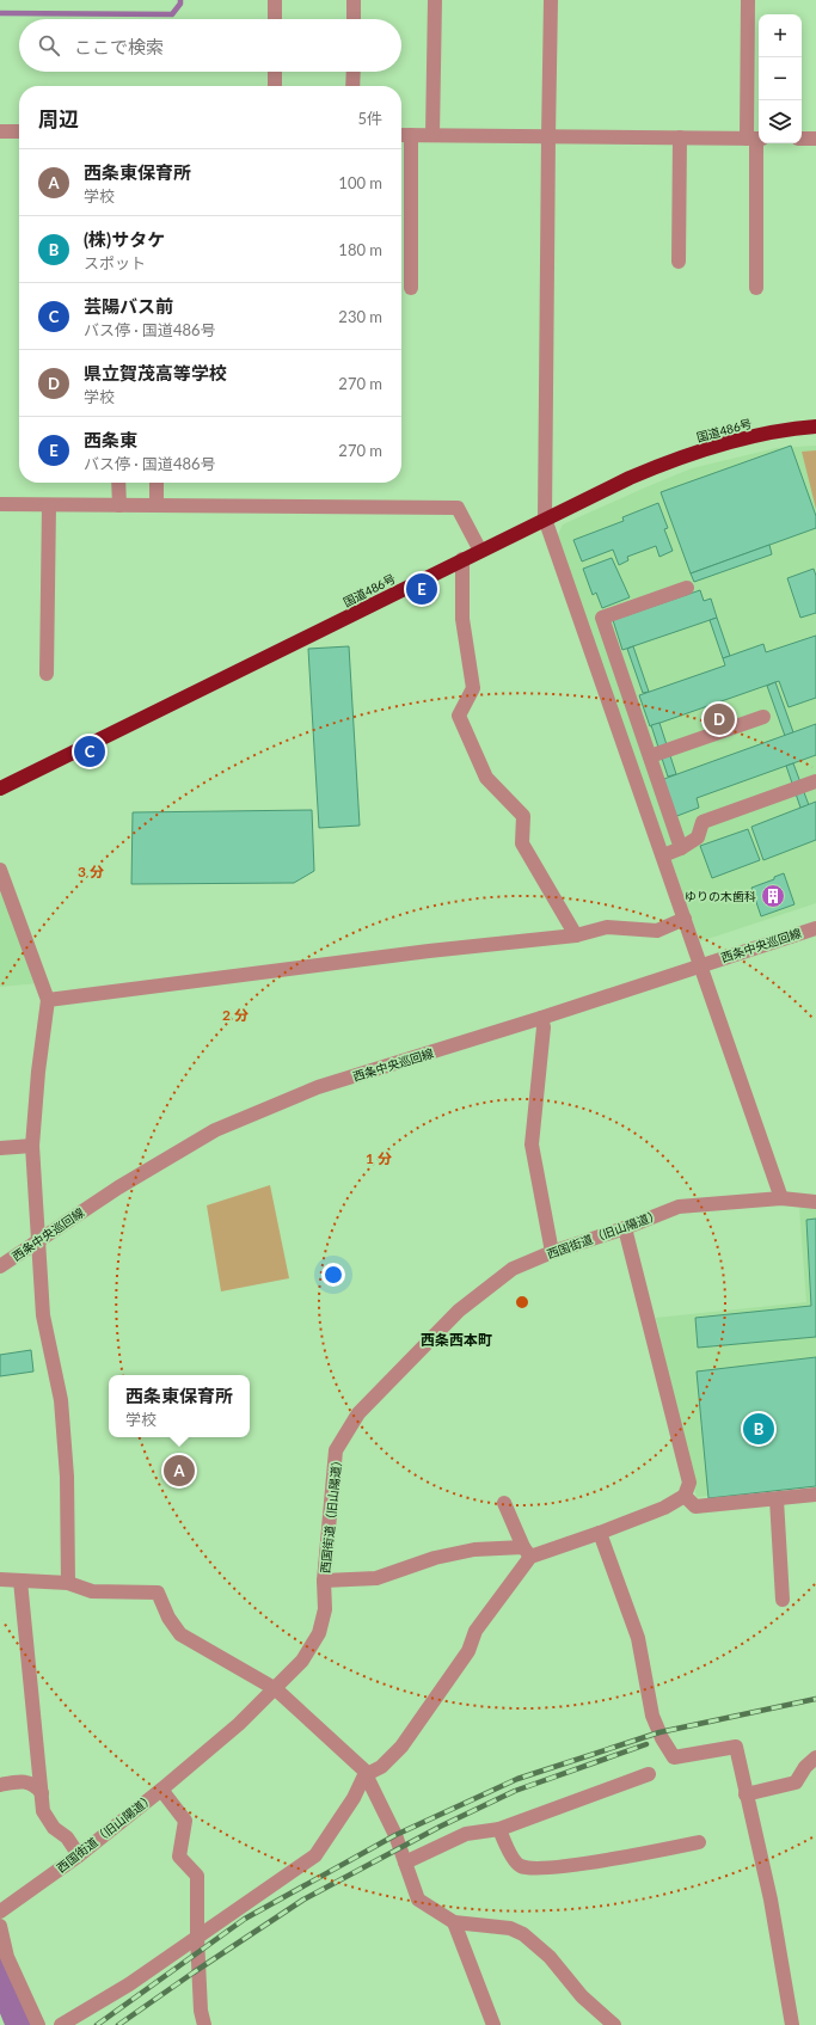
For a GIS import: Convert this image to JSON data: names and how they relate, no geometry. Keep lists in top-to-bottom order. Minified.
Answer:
{"streets":{"highway":["国道486号"],"street":["西条中央巡回線","西国街道（旧山陽道）"]},"districts":["西条西本町"],"places":{"building":["ゆりの木歯科"]},"page":{"map_buttons":["+","−"],"search":"ここで検索","heading":["周辺","5件"],"list":[{"mark":"A","name":"西条東保育所","note":"学校","value":"100 m"},{"mark":"B","name":"(株)サタケ","note":"スポット","value":"180 m"},{"mark":"C","name":"芸陽バス前","note":"バス停 · 国道486号","value":"230 m"},{"mark":"D","name":"県立賀茂高等学校","note":"学校","value":"270 m"},{"mark":"E","name":"西条東","note":"バス停 · 国道486号","value":"270 m"}],"pins":["E","D","C","B","A"],"popup":["西条東保育所","学校"]},"rings":["3 分","2 分","1 分"]}
